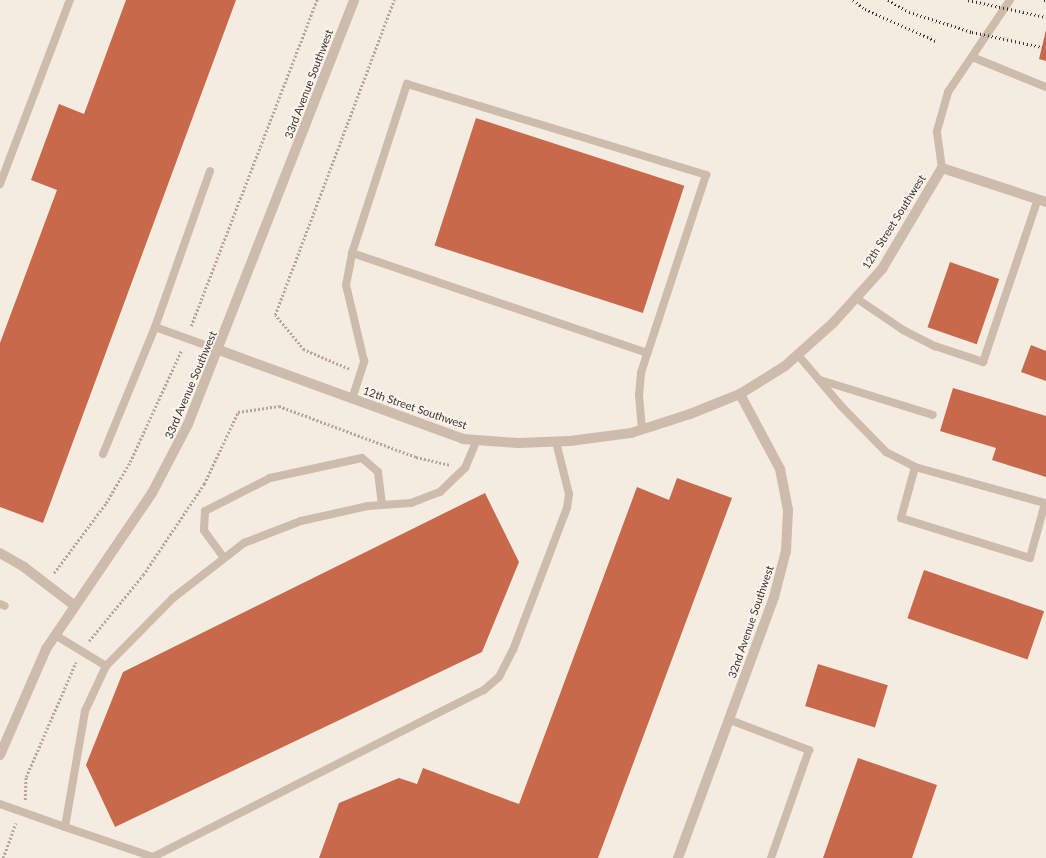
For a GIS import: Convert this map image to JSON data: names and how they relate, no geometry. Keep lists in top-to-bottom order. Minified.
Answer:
{"streets":{"street":["33rd Avenue Southwest","12th Street Southwest","32nd Avenue Southwest"]},"crossings":[["33rd Avenue Southwest","12th Street Southwest"],["12th Street Southwest","32nd Avenue Southwest"]]}
